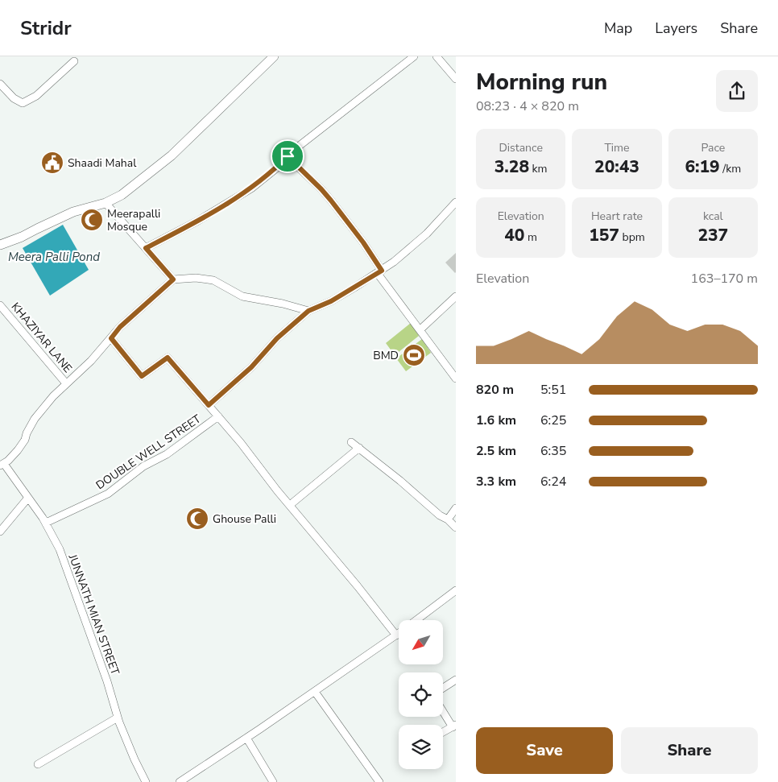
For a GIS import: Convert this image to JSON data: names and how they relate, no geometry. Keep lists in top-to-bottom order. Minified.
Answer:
{"streets":{"street":["KHAZIYAR LANE","DOUBLE WELL STREET","JUNNATH MIAN STREET"]},"crossings":[["DOUBLE WELL STREET","JUNNATH MIAN STREET"]],"water":["Meera Palli Pond"],"places":{"public building":["Shaadi Mahal"],"mosque":["Meerapalli Mosque","Ghouse Palli"],"sports":["BMD"]},"north":"bottom left","page":{"header":"Stridr","nav":["Map","Layers","Share"],"heading":["Morning run","08:23 · 4 × 820 m"],"stats":[["Distance","3.28 km"],["Time","20:43"],["Pace","6:19 /km"],["Elevation","40 m"],["Heart rate","157 bpm"],["kcal","237"]],"chart":["Elevation","163–170 m"],"list":[{"name":"820 m","note":"5:51"},{"name":"1.6 km","note":"6:25"},{"name":"2.5 km","note":"6:35"},{"name":"3.3 km","note":"6:24"}],"buttons":["Save","Share"]}}
